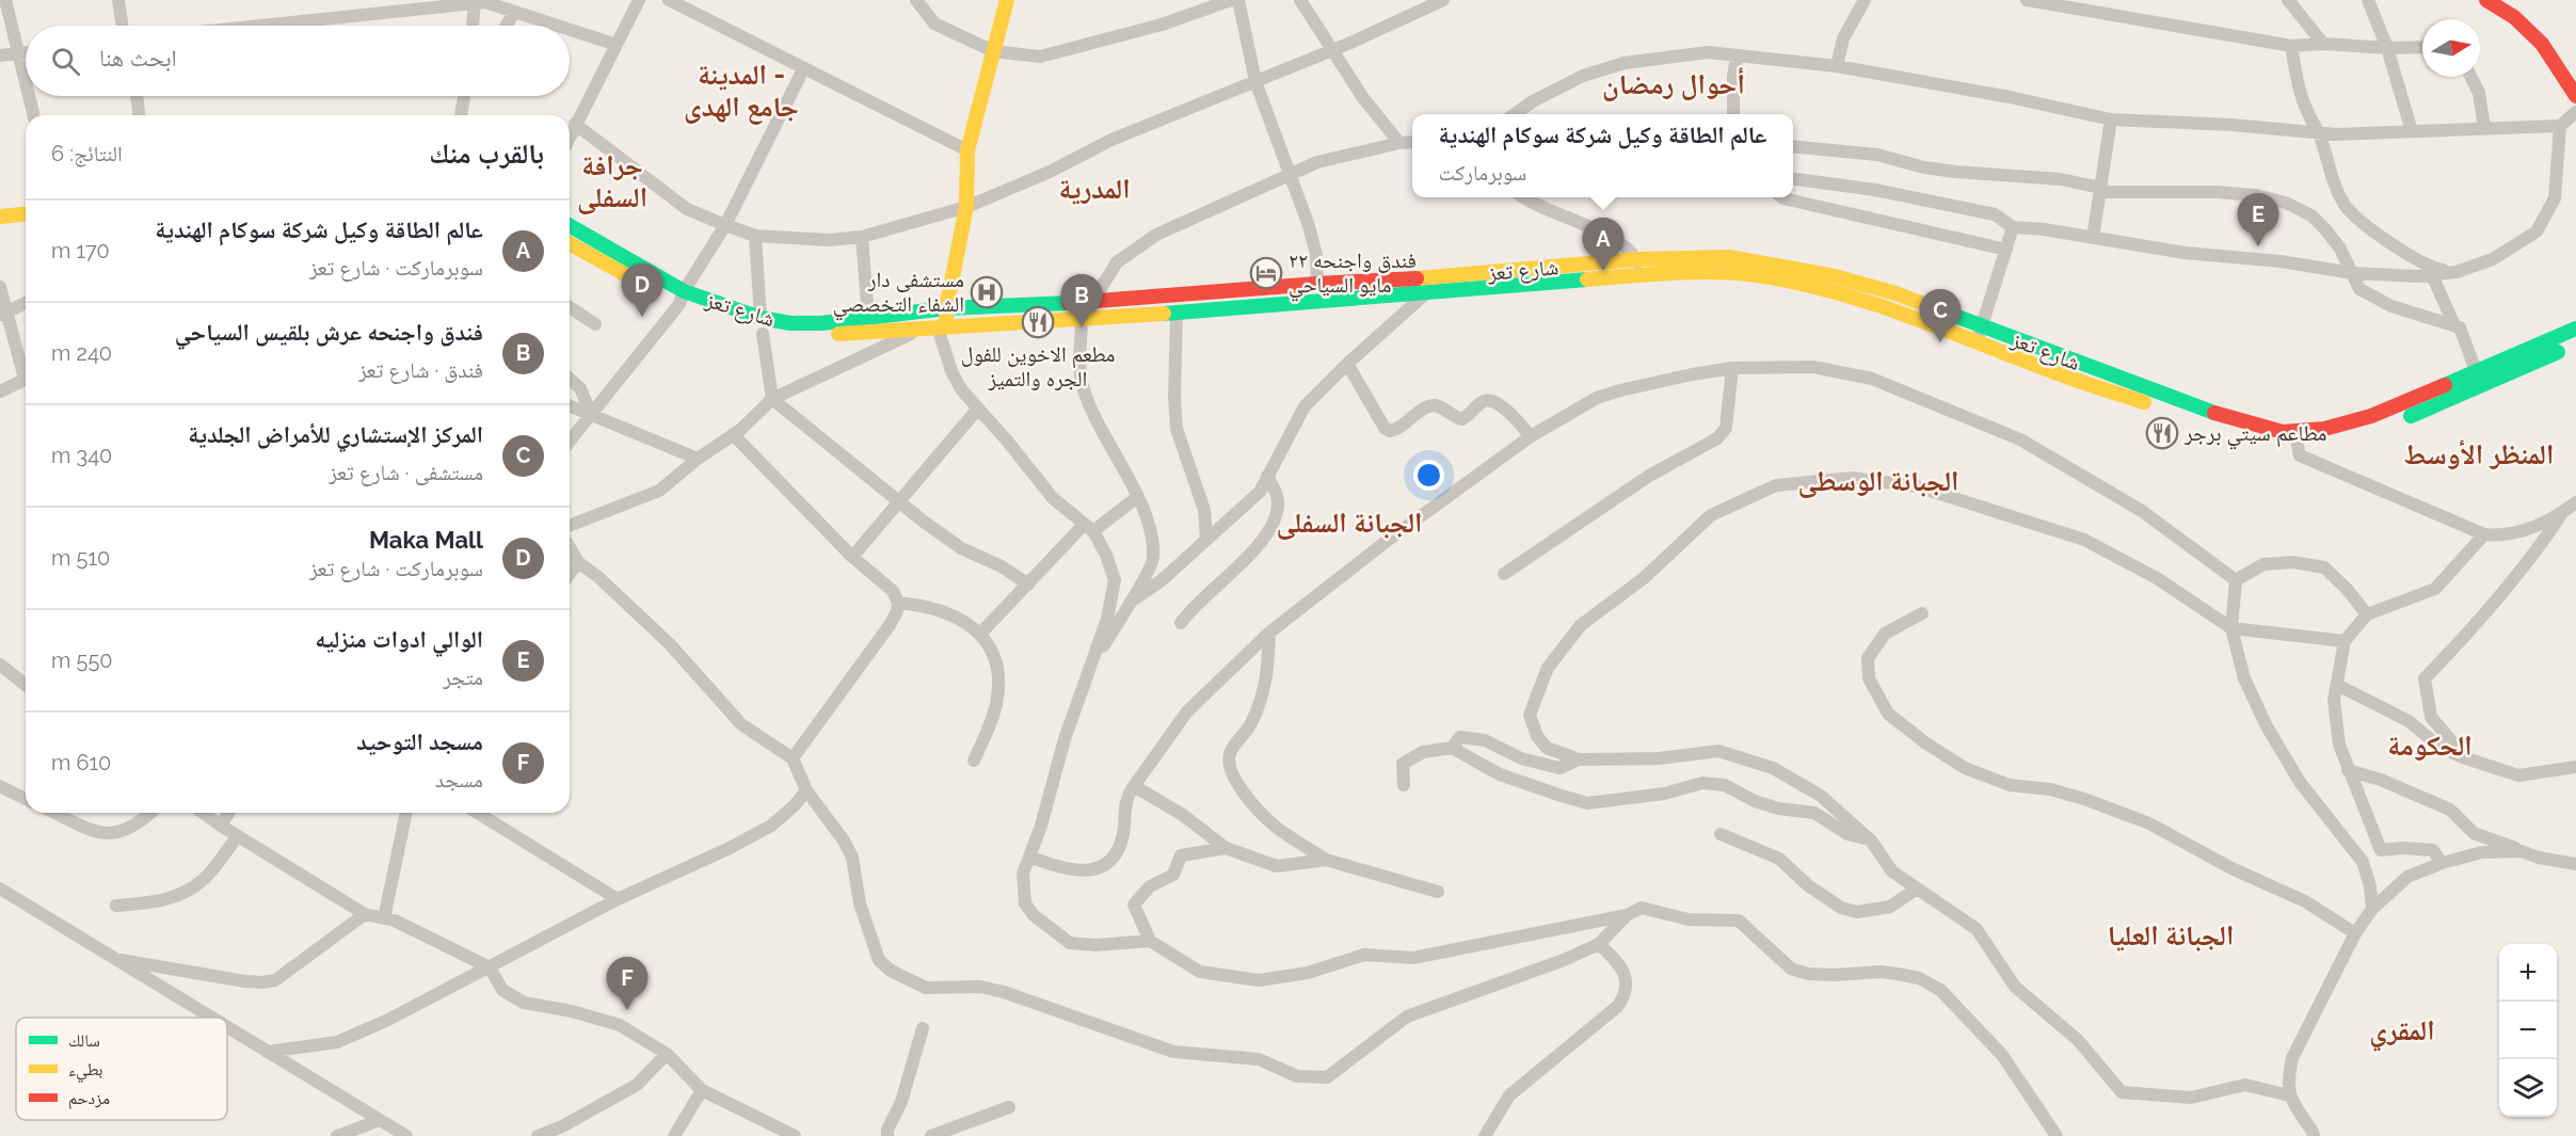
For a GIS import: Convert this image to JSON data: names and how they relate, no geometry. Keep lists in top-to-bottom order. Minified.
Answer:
{"streets":{"main road":["شارع تعز"]},"districts":["المدينة - جامع الهدى","أحوال رمضان","جرافة السفلى","المدرية","المنظر الأوسط","الجبانة الوسطى","الجبانة السفلى","الحكومة","الجبانة العليا","المقري"],"places":{"hotel":["فندق واجنحه ٢٢ مايو السياحي"],"hospital":["مستشفى دار الشفاء التخصصي"],"restaurant":["مطعم الاخوين للفول الجره والتميز","مطاعم سيتي برجر"]},"legend":["سالك","بطيء","مزدحم"],"north":"right","page":{"search":"ابحث هنا","popup":["عالم الطاقة وكيل شركة سوكام الهندية","سوبرماركت"],"heading":["بالقرب منك","النتائج: 6"],"pins":["E","A","D","B","C","F"],"list":[{"mark":"A","name":"عالم الطاقة وكيل شركة سوكام الهندية","note":"سوبرماركت · شارع تعز","value":"170 m"},{"mark":"B","name":"فندق واجنحه عرش بلقيس السياحي","note":"فندق · شارع تعز","value":"240 m"},{"mark":"C","name":"المركز الإستشاري للأمراض الجلدية","note":"مستشفى · شارع تعز","value":"340 m"},{"mark":"D","name":"Maka Mall","note":"سوبرماركت · شارع تعز","value":"510 m"},{"mark":"E","name":"الوالي ادوات منزليه","note":"متجر","value":"550 m"},{"mark":"F","name":"مسجد التوحيد","note":"مسجد","value":"610 m"}],"map_buttons":["+","−"]}}
